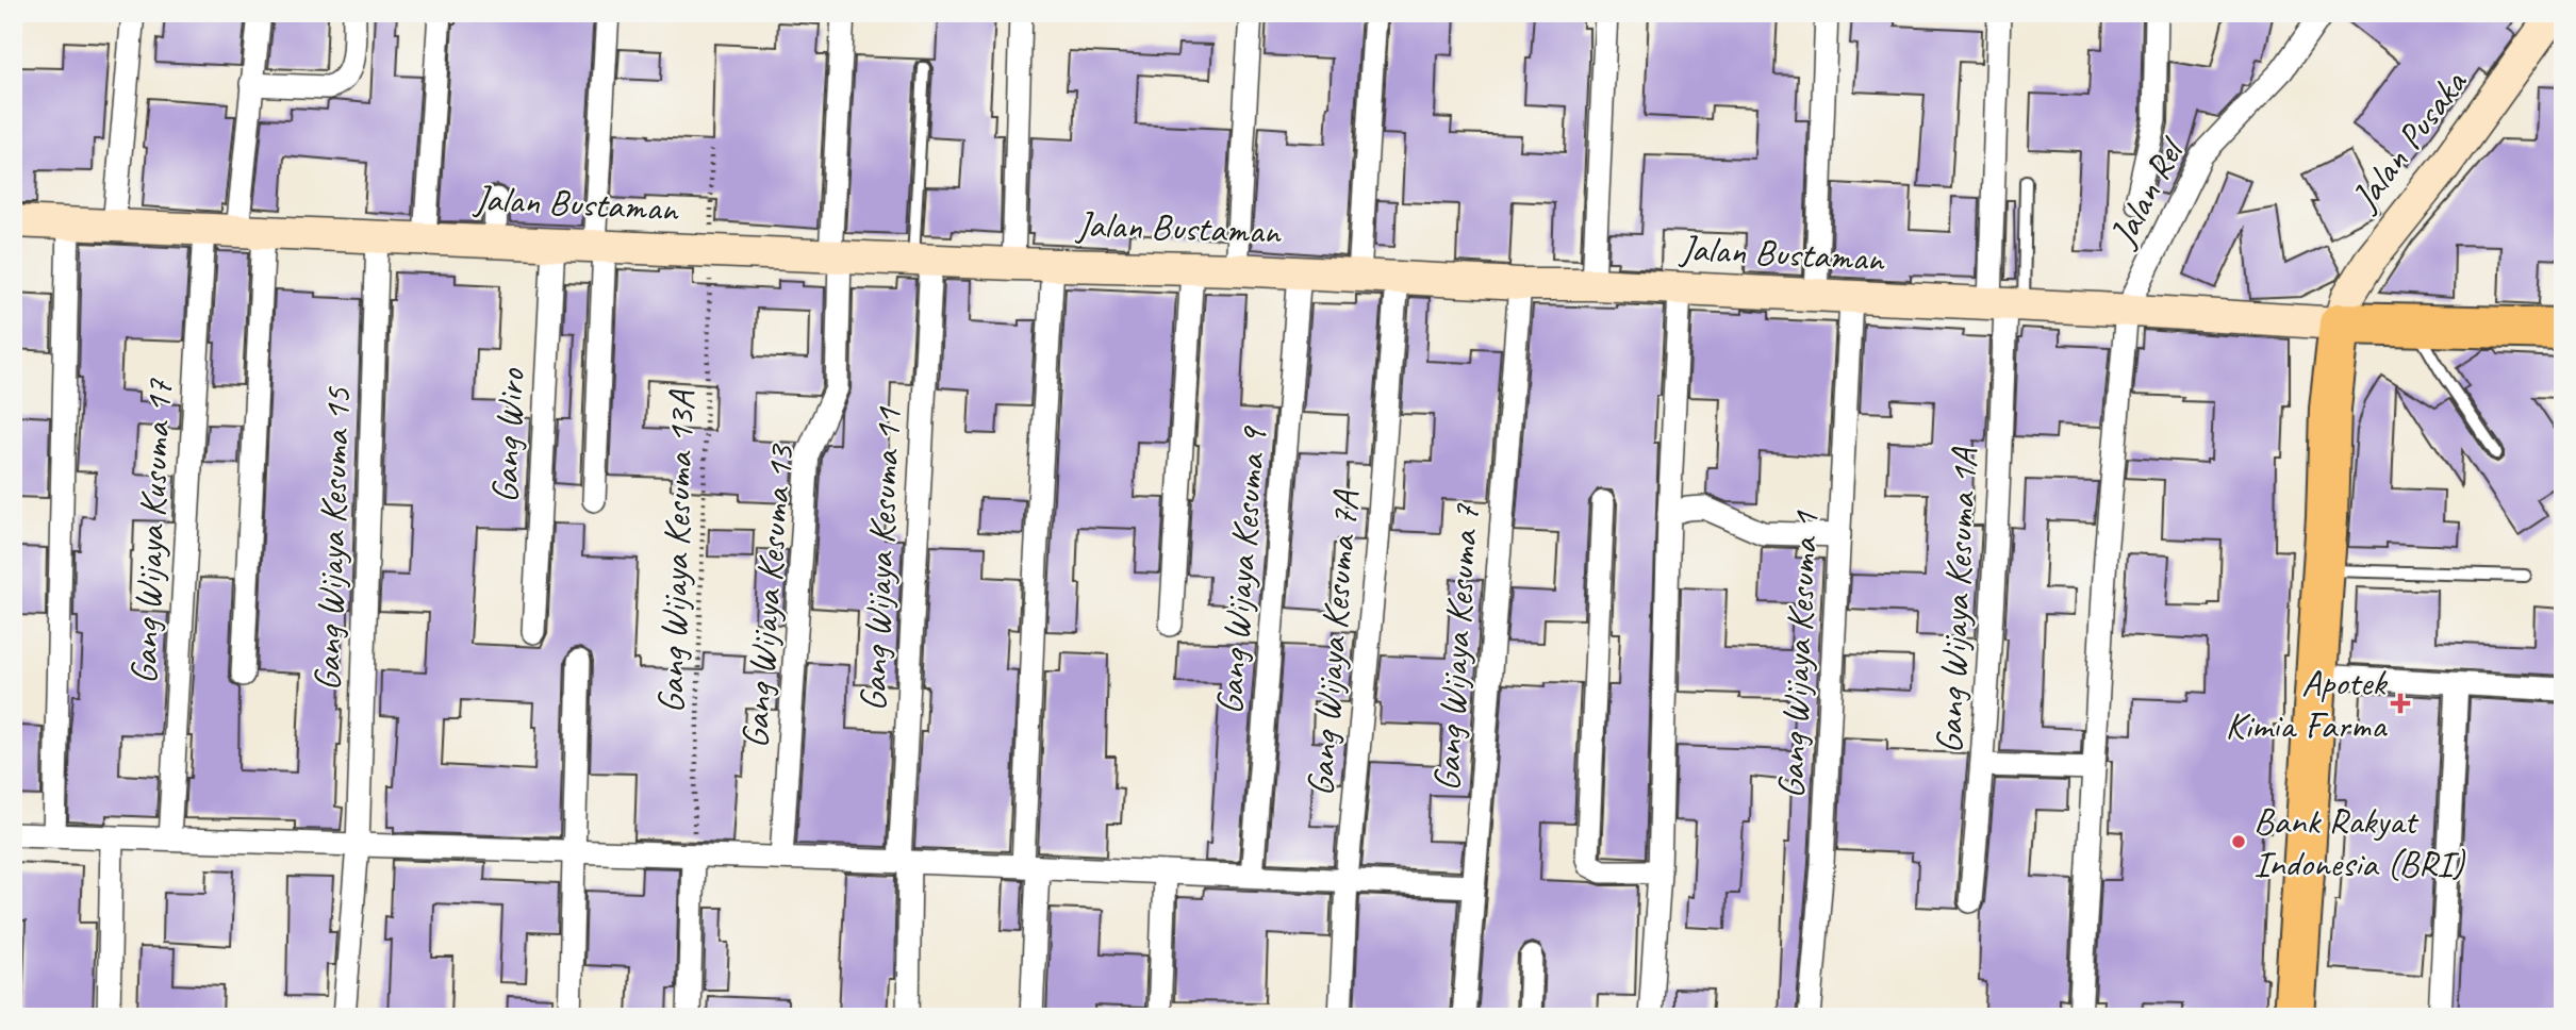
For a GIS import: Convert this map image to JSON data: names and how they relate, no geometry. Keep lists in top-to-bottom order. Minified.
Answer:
{"streets":{"main road":["Jalan Pusaka","Jalan Bustaman"],"street":["Jalan Rel","Gang Wiro","Gang Wijaya Kusuma 17","Gang Wijaya Kesuma 15","Gang Wijaya Kesuma 11","Gang Wijaya Kesuma 9","Gang Wijaya Kesuma 13","Gang Wijaya Kesuma 1A","Gang Wijaya Kesuma 7A","Gang Wijaya Kesuma 7","Gang Wijaya Kesuma 1"],"path":["Gang Wijaya Kesuma 13A"]},"crossings":[["Jalan Pusaka","Jalan Bustaman"],["Jalan Rel","Jalan Bustaman"],["Jalan Bustaman","Gang Wiro"],["Jalan Bustaman","Gang Wijaya Kusuma 17"],["Jalan Bustaman","Gang Wijaya Kesuma 15"],["Jalan Bustaman","Gang Wijaya Kesuma 13A"],["Jalan Bustaman","Gang Wijaya Kesuma 11"],["Jalan Bustaman","Gang Wijaya Kesuma 9"],["Jalan Bustaman","Gang Wijaya Kesuma 13"],["Jalan Bustaman","Gang Wijaya Kesuma 1A"],["Jalan Bustaman","Gang Wijaya Kesuma 7A"],["Jalan Bustaman","Gang Wijaya Kesuma 7"],["Jalan Bustaman","Gang Wijaya Kesuma 1"]],"places":{"health":["Apotek Kimia Farma"],"other":["Bank Rakyat Indonesia (BRI)"]}}
